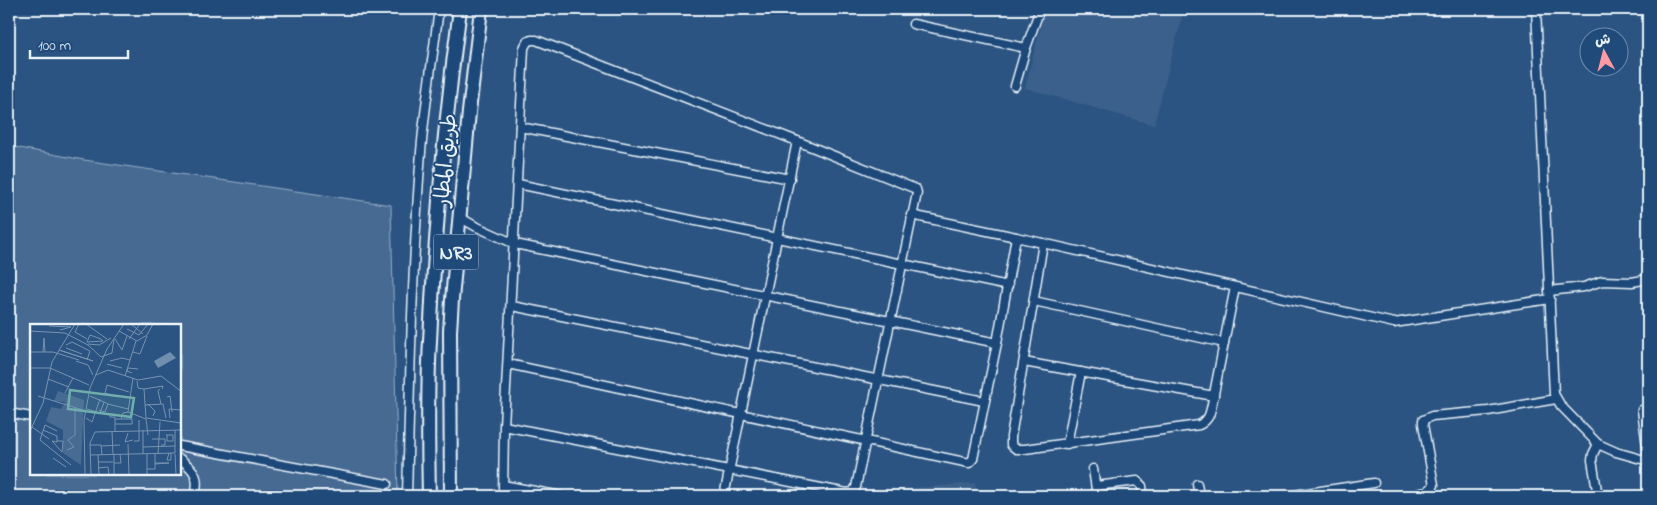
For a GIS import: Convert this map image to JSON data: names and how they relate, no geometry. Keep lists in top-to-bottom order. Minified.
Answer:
{"streets":{"highway":["طريق المطار","NR3"]},"scale_bar":"100 m","north":"top"}
